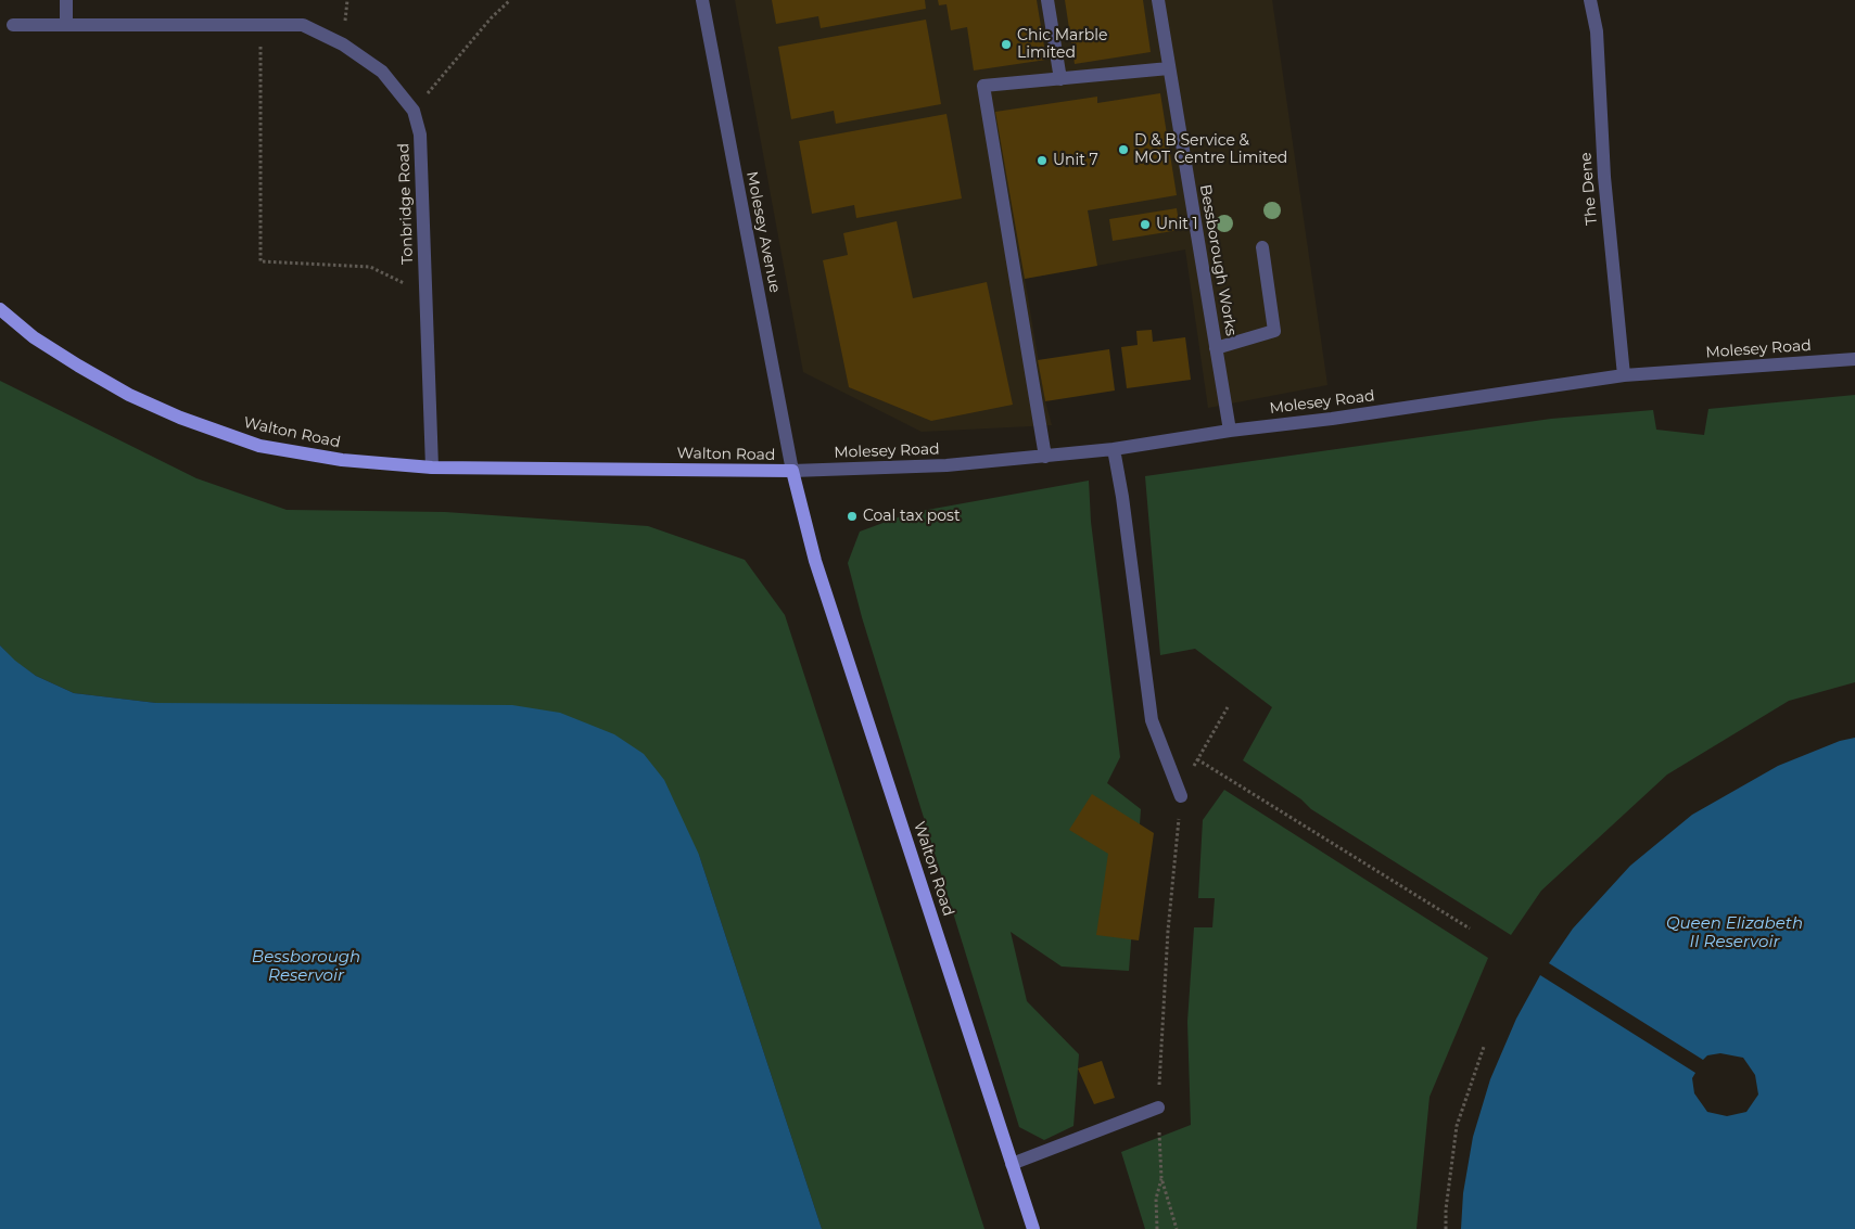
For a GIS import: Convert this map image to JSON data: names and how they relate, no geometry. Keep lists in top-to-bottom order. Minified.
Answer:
{"streets":{"main road":["Walton Road"],"street":["The Dene","Tonbridge Road","Molesey Avenue","Bessborough Works","Molesey Road"]},"crossings":[["The Dene","Molesey Road"],["Tonbridge Road","Walton Road"],["Molesey Avenue","Molesey Road"],["Molesey Avenue","Walton Road"],["Bessborough Works","Molesey Road"],["Molesey Road","Walton Road"]],"water":["Queen Elizabeth II Reservoir","Bessborough Reservoir"],"places":["Chic Marble Limited","D & B Service & MOT Centre Limited","Unit 7","Unit 1","Coal tax post"]}
